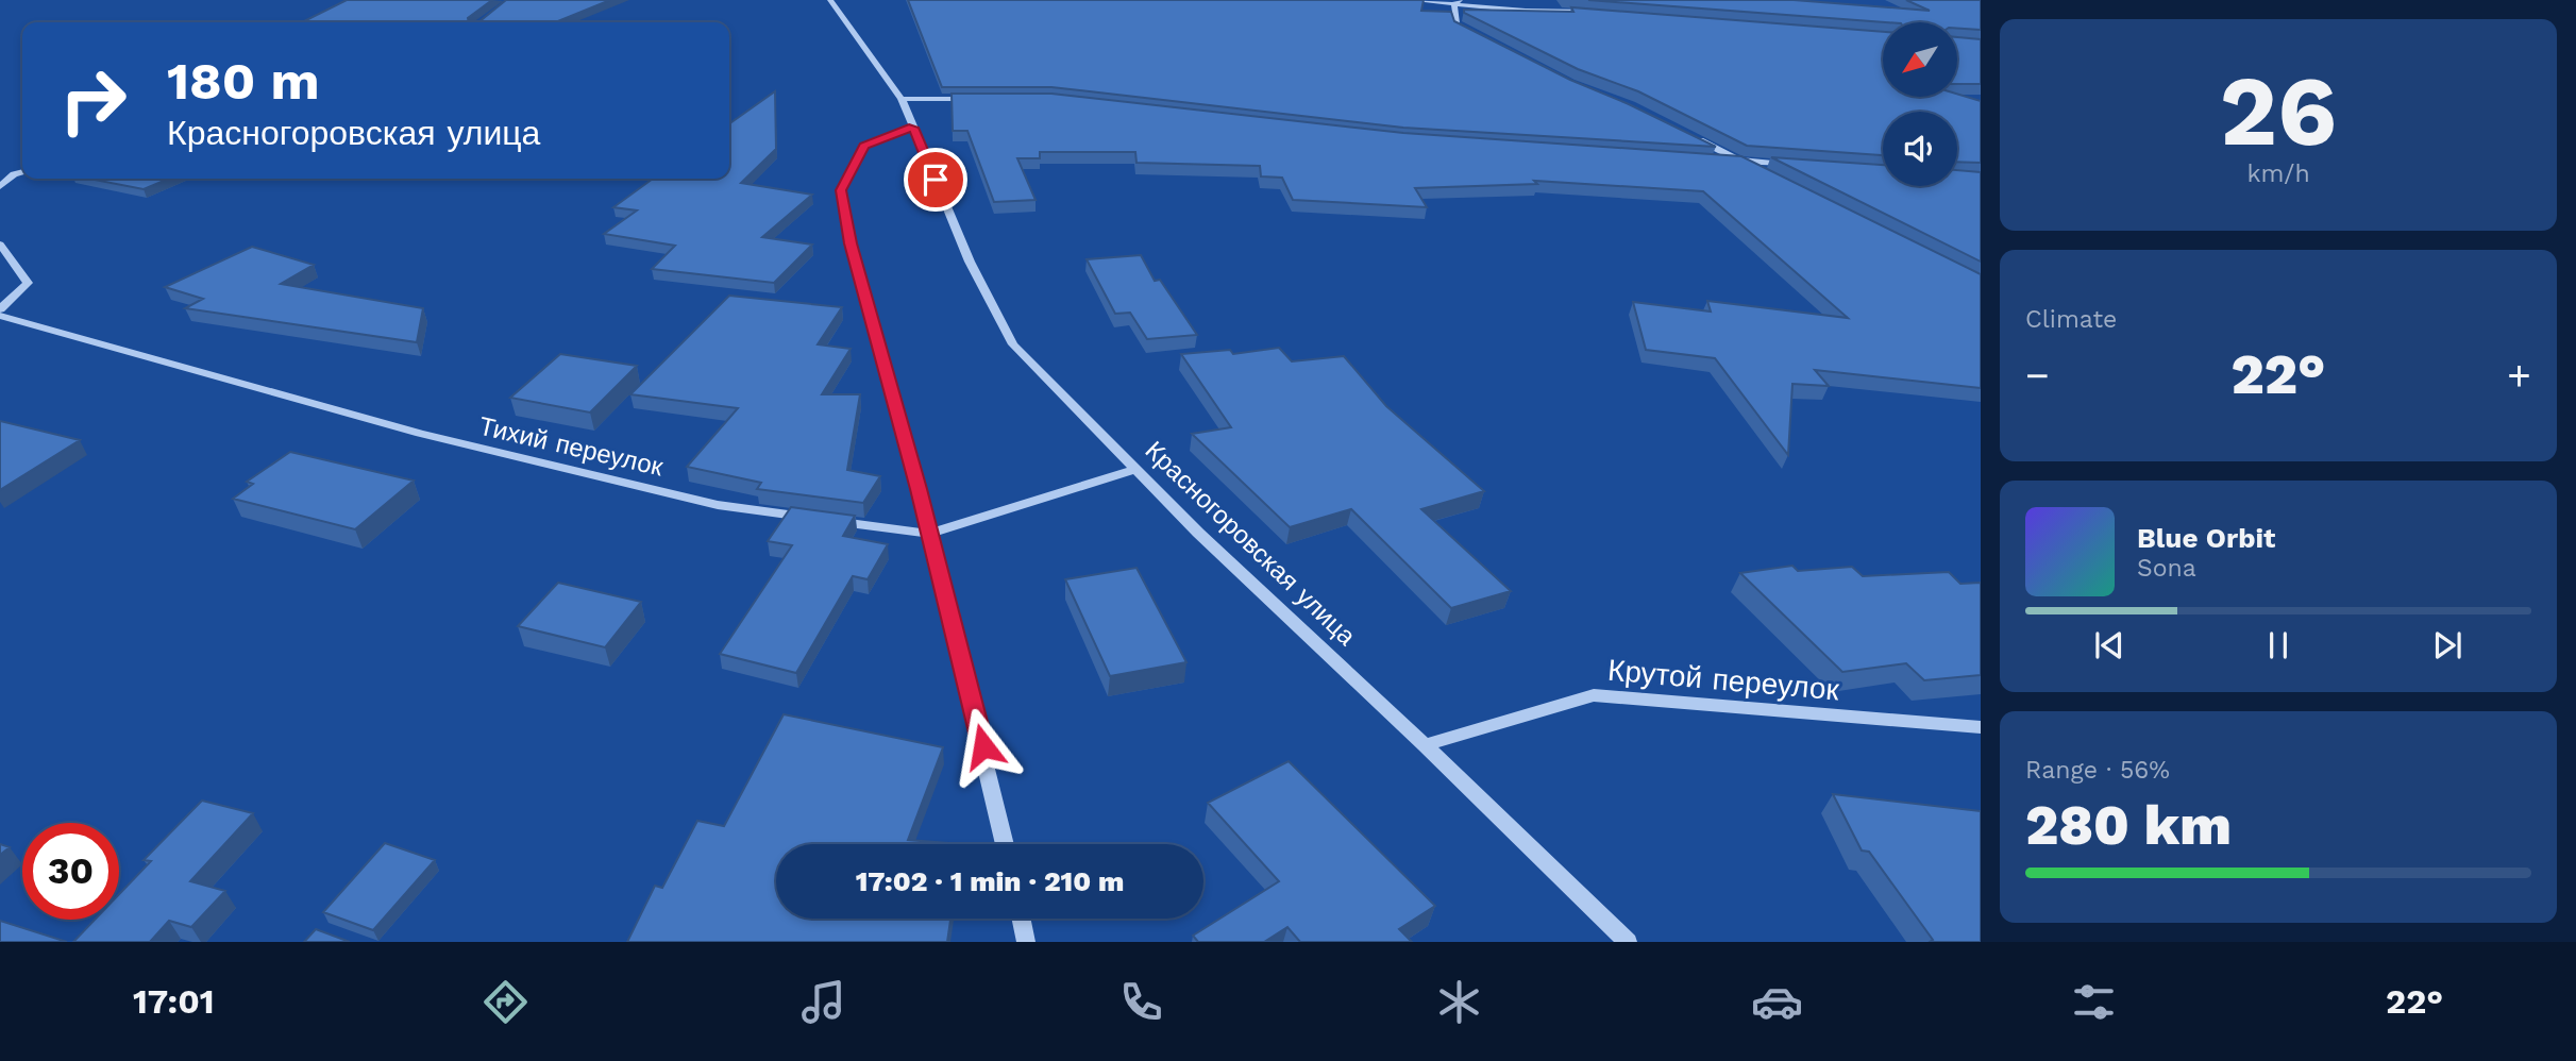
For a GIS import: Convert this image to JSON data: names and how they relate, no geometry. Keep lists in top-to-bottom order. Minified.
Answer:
{"streets":{"street":["Тихий переулок","Красногоровская улица","Крутой переулок"]},"crossings":[["Красногоровская улица","Крутой переулок"]],"north":"bottom left","page":{"tile":[["26","km/h"],"Climate",["Range · 56%","280 km"]],"turn":["180 m","Красногоровская улица"],"heat":["−","22°","+"],"song":["Blue Orbit","Sona"],"limit":"30","trip":"17:02 · 1 min · 210 m","tabs":["17:01","22°"]}}
